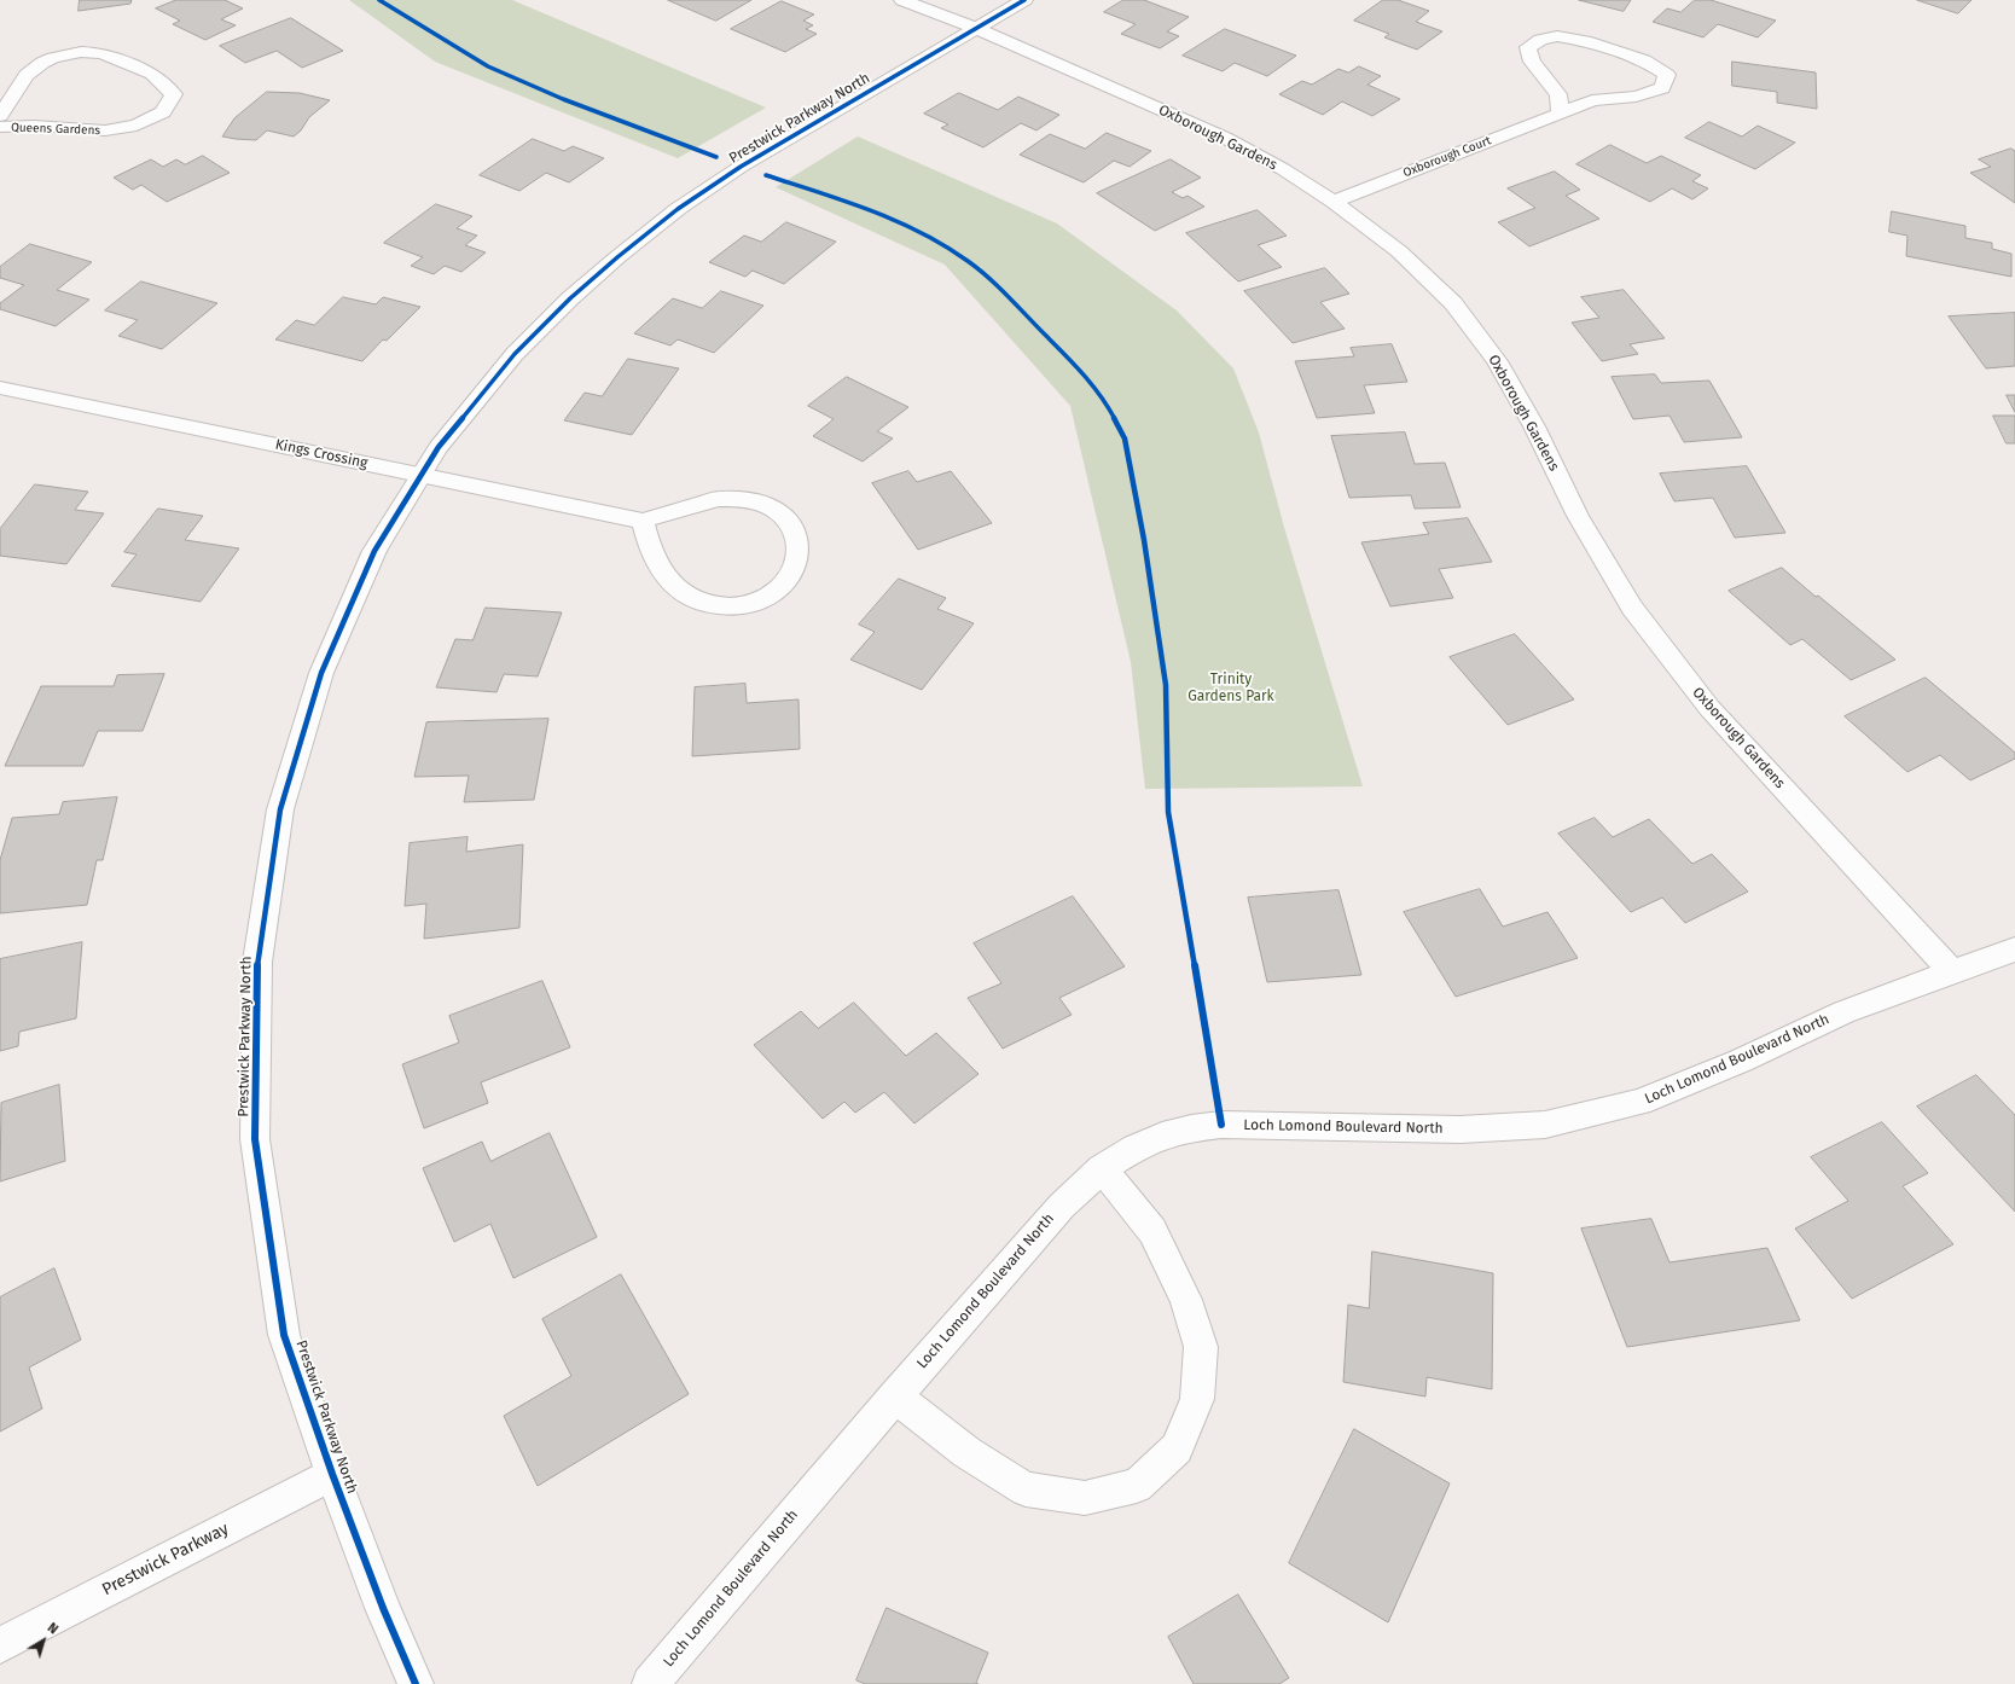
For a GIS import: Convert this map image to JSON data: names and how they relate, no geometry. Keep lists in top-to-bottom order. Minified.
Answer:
{"streets":{"street":["Prestwick Parkway North","Queens Gardens","Oxborough Gardens","Oxborough Court","Kings Crossing","Loch Lomond Boulevard North","Prestwick Parkway"]},"crossings":[["Prestwick Parkway North","Oxborough Gardens"],["Prestwick Parkway North","Kings Crossing"],["Prestwick Parkway North","Prestwick Parkway"],["Oxborough Gardens","Oxborough Court"],["Oxborough Gardens","Loch Lomond Boulevard North"]],"parks":["Trinity Gardens Park"],"north":"top right"}
